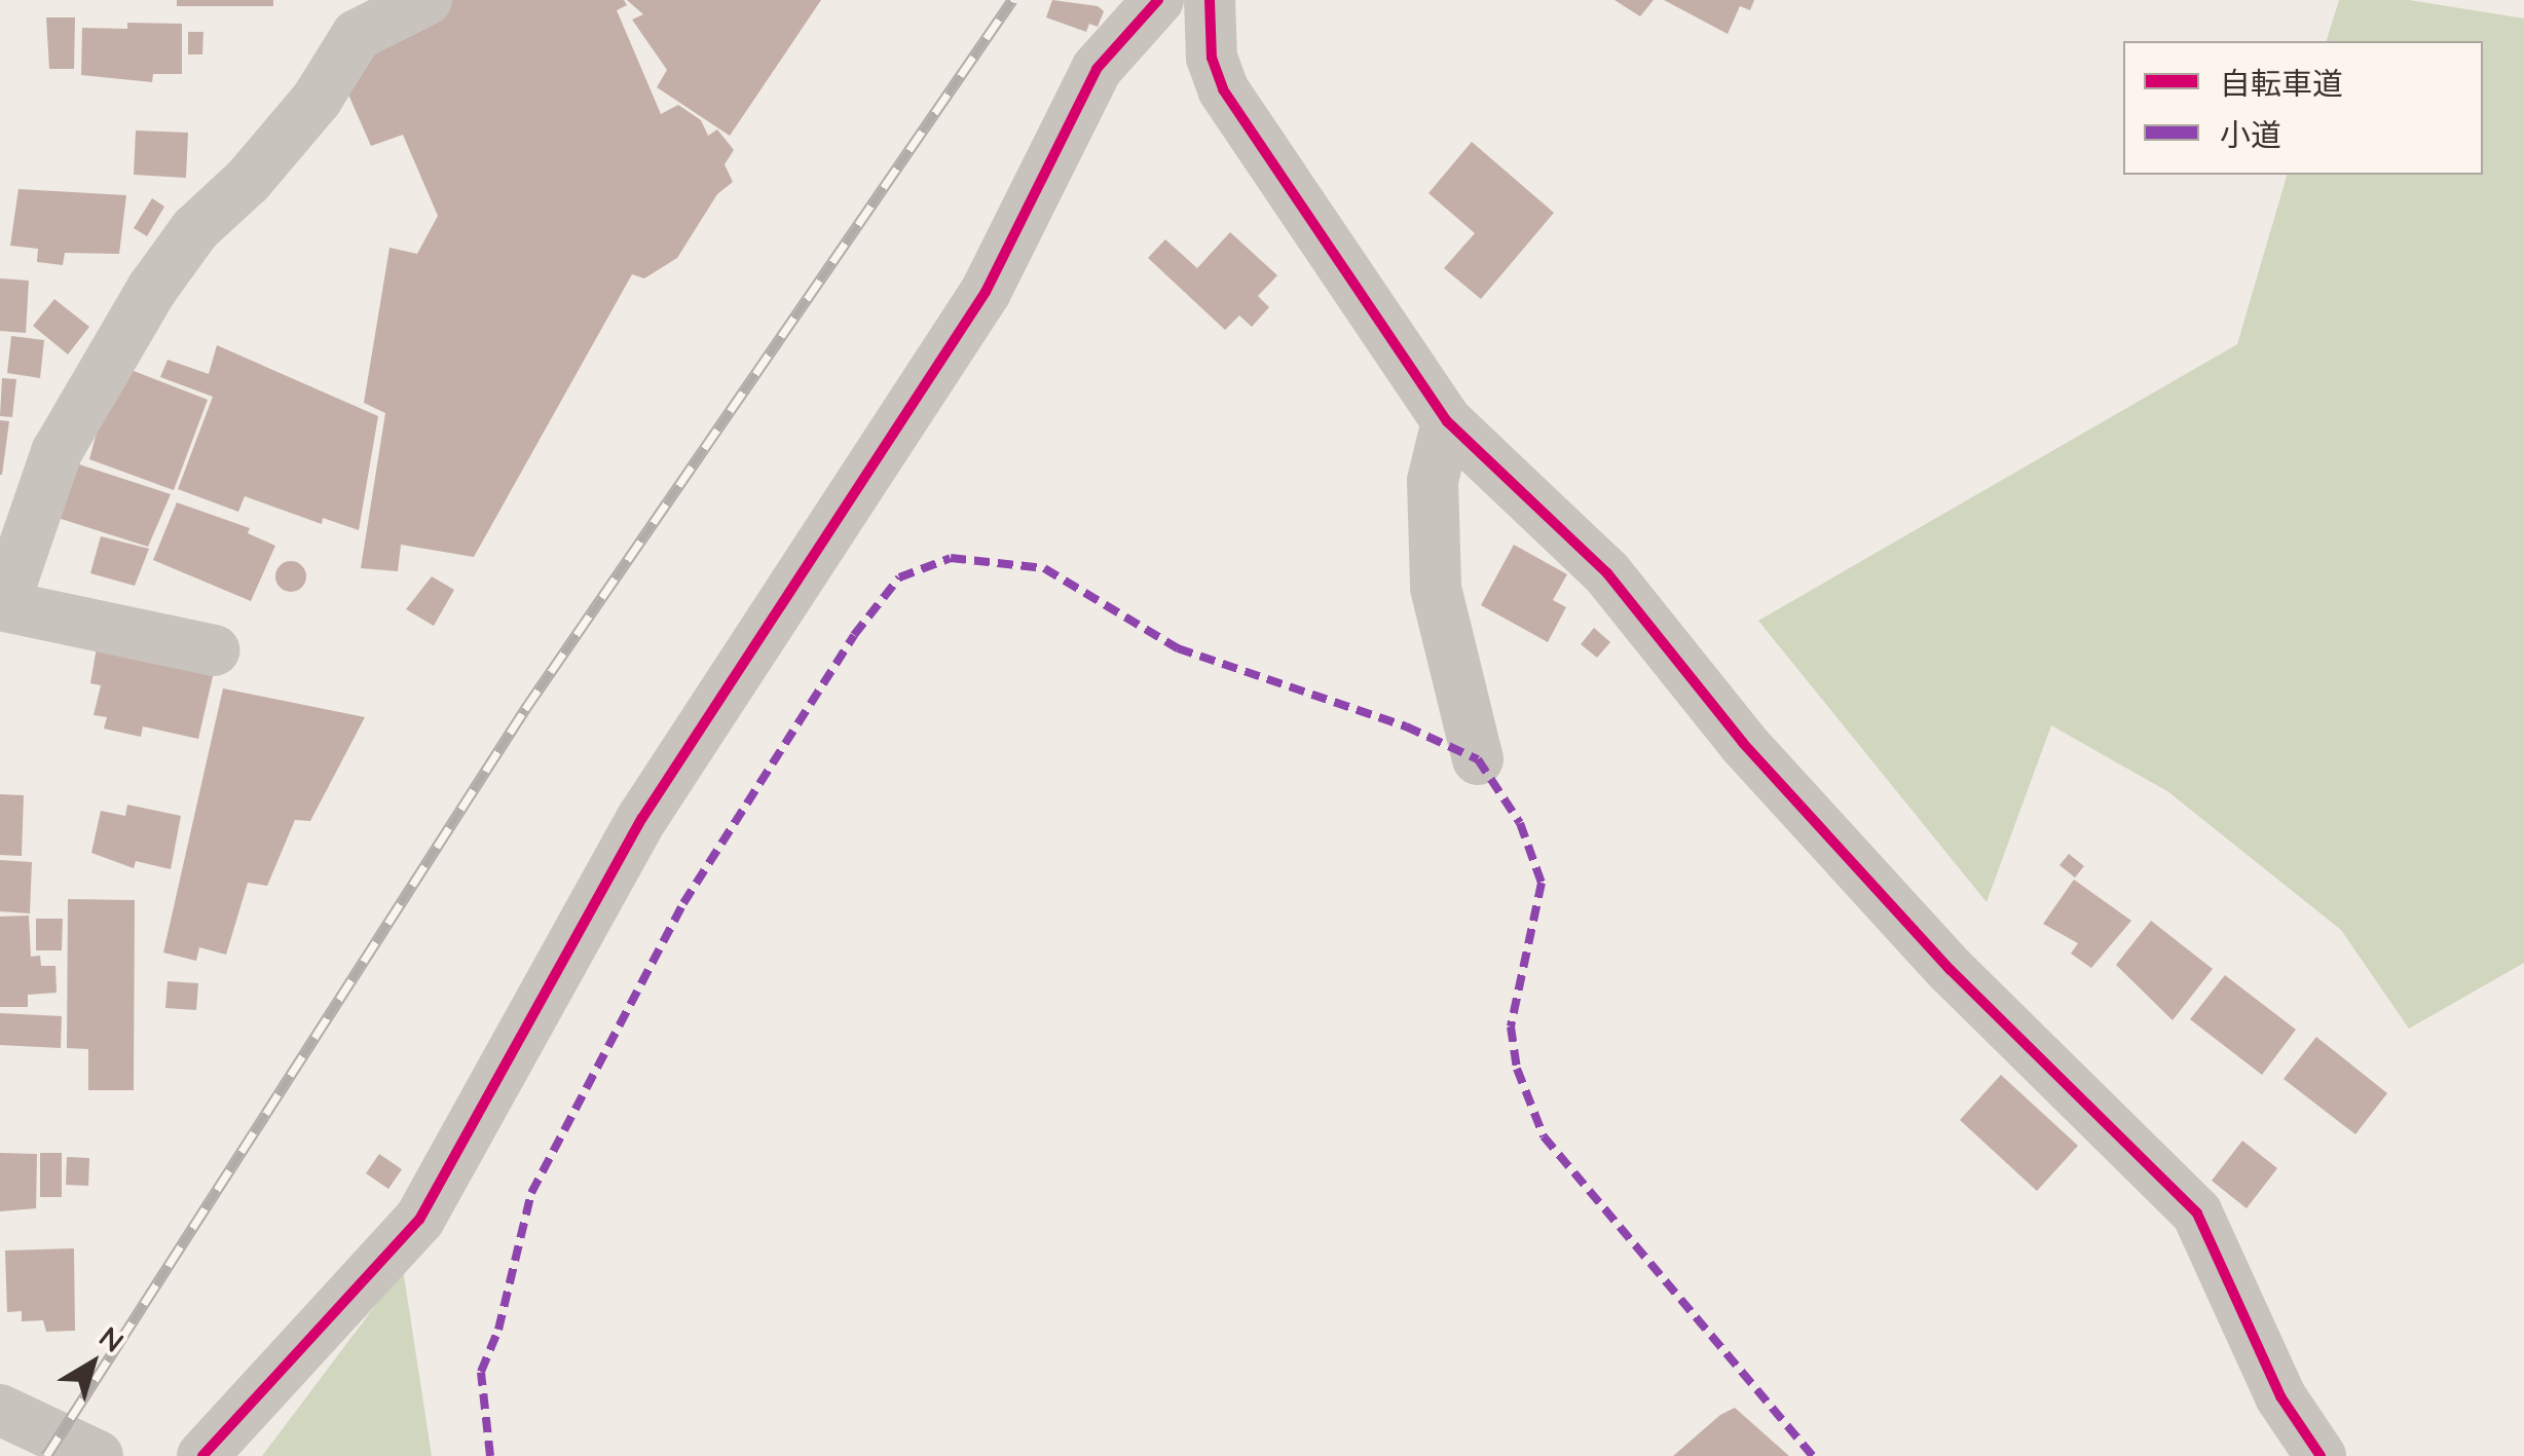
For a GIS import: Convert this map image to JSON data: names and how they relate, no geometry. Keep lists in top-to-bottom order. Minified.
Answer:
{"legend":["自転車道","小道"],"north":"top right"}
